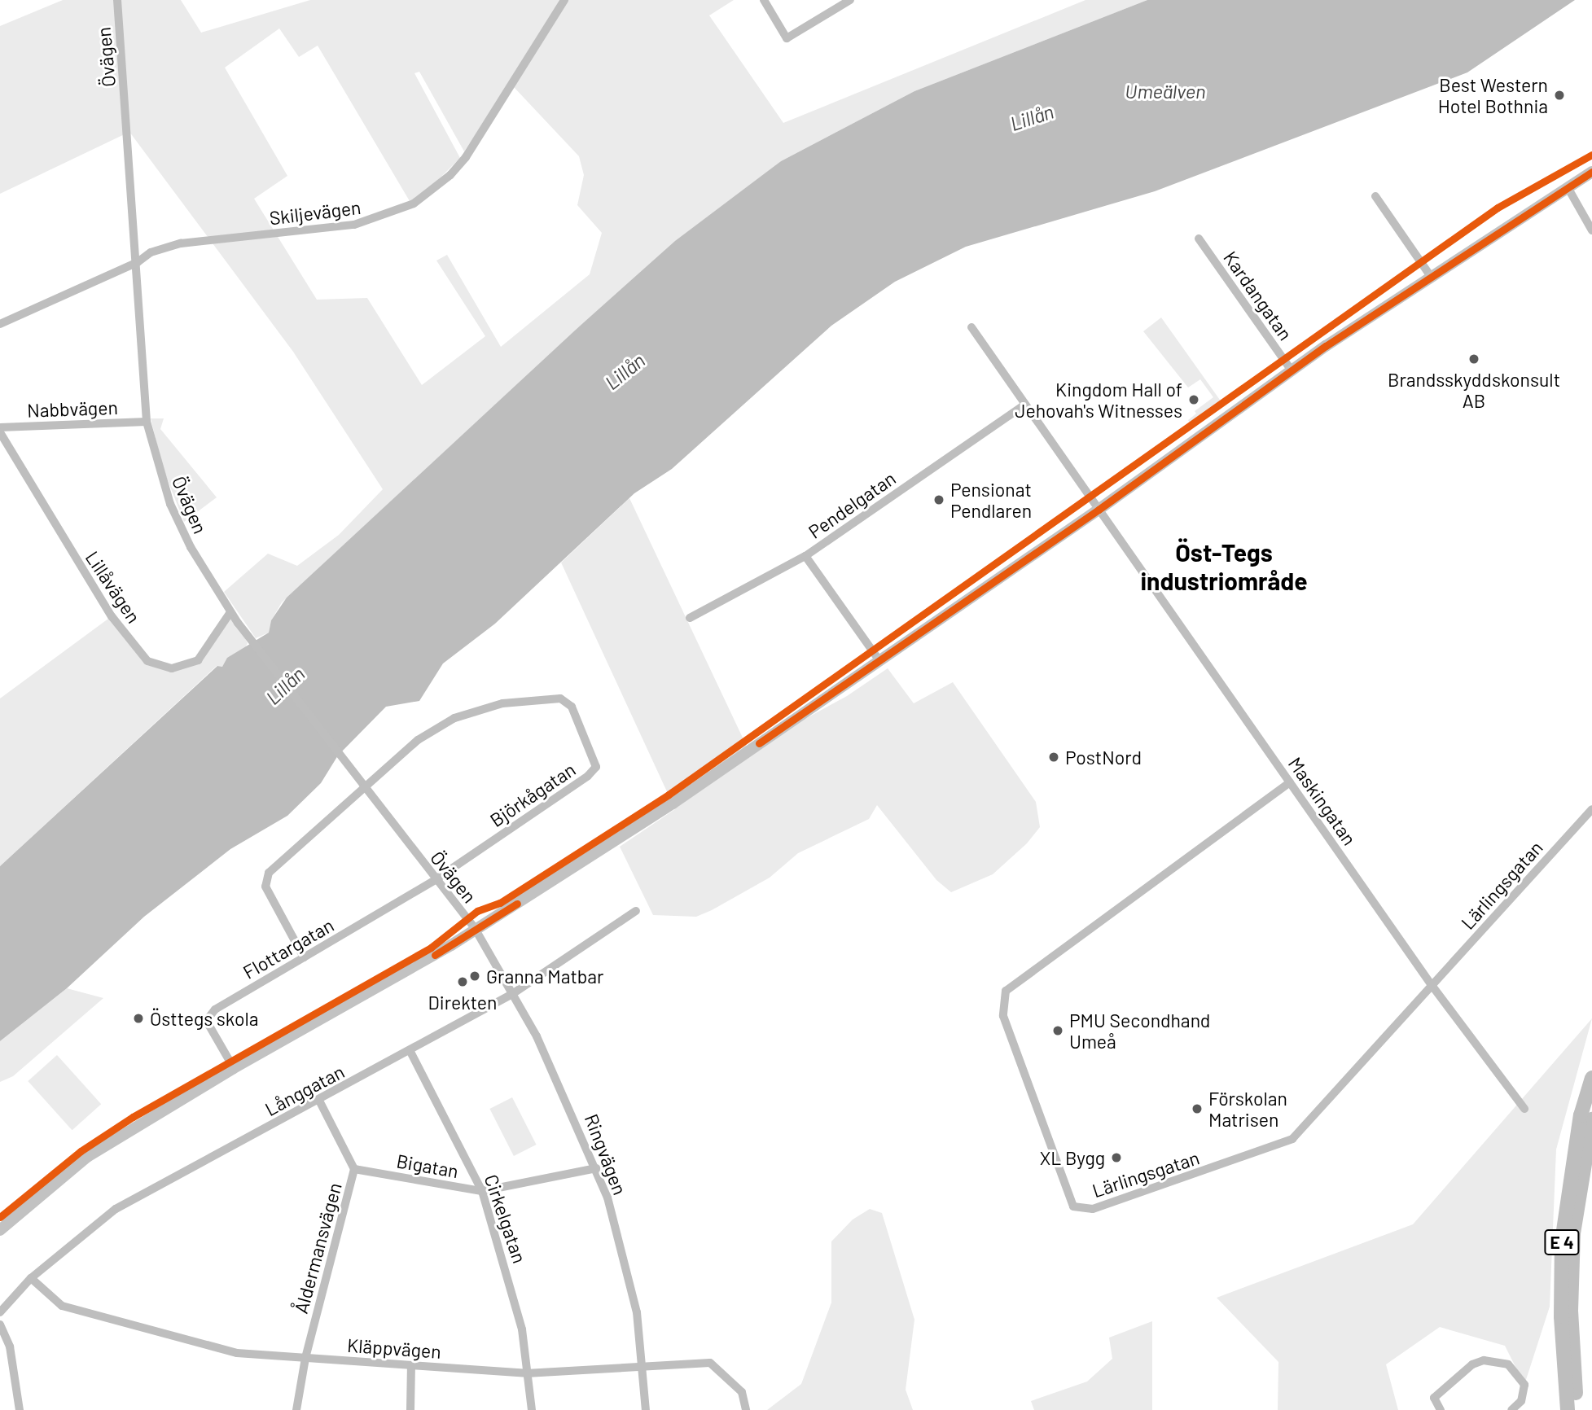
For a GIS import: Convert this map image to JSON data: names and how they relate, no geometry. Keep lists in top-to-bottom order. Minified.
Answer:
{"streets":{"highway":["E 4"],"street":["Övägen","Skiljevägen","Kardangatan","Nabbvägen","Pendelgatan","Lillåvägen","Björkågatan","Maskingatan","Lärlingsgatan","Flottargatan","Långgatan","Ringvägen","Bigatan","Cirkelgatan","Åldermansvägen","Kläppvägen"]},"crossings":[["Övägen","Skiljevägen"],["Övägen","Nabbvägen"],["Övägen","Lillåvägen"],["Övägen","Björkågatan"],["Övägen","Flottargatan"],["Övägen","Ringvägen"],["Pendelgatan","Maskingatan"],["Björkågatan","Flottargatan"],["Maskingatan","Lärlingsgatan"],["Långgatan","Ringvägen"],["Långgatan","Cirkelgatan"],["Långgatan","Åldermansvägen"],["Långgatan","Kläppvägen"],["Ringvägen","Bigatan"],["Ringvägen","Kläppvägen"],["Bigatan","Cirkelgatan"],["Bigatan","Åldermansvägen"],["Cirkelgatan","Kläppvägen"],["Åldermansvägen","Kläppvägen"]],"districts":["Öst-Tegs industriområde"],"water":["Umeälven","Lillån"],"places":["Best Western Hotel Bothnia","Brandsskyddskonsult AB","Kingdom Hall of Jehovah's Witnesses","Pensionat Pendlaren","PostNord","Granna Matbar","Direkten","Östtegs skola","PMU Secondhand Umeå","Förskolan Matrisen","XL Bygg"]}
